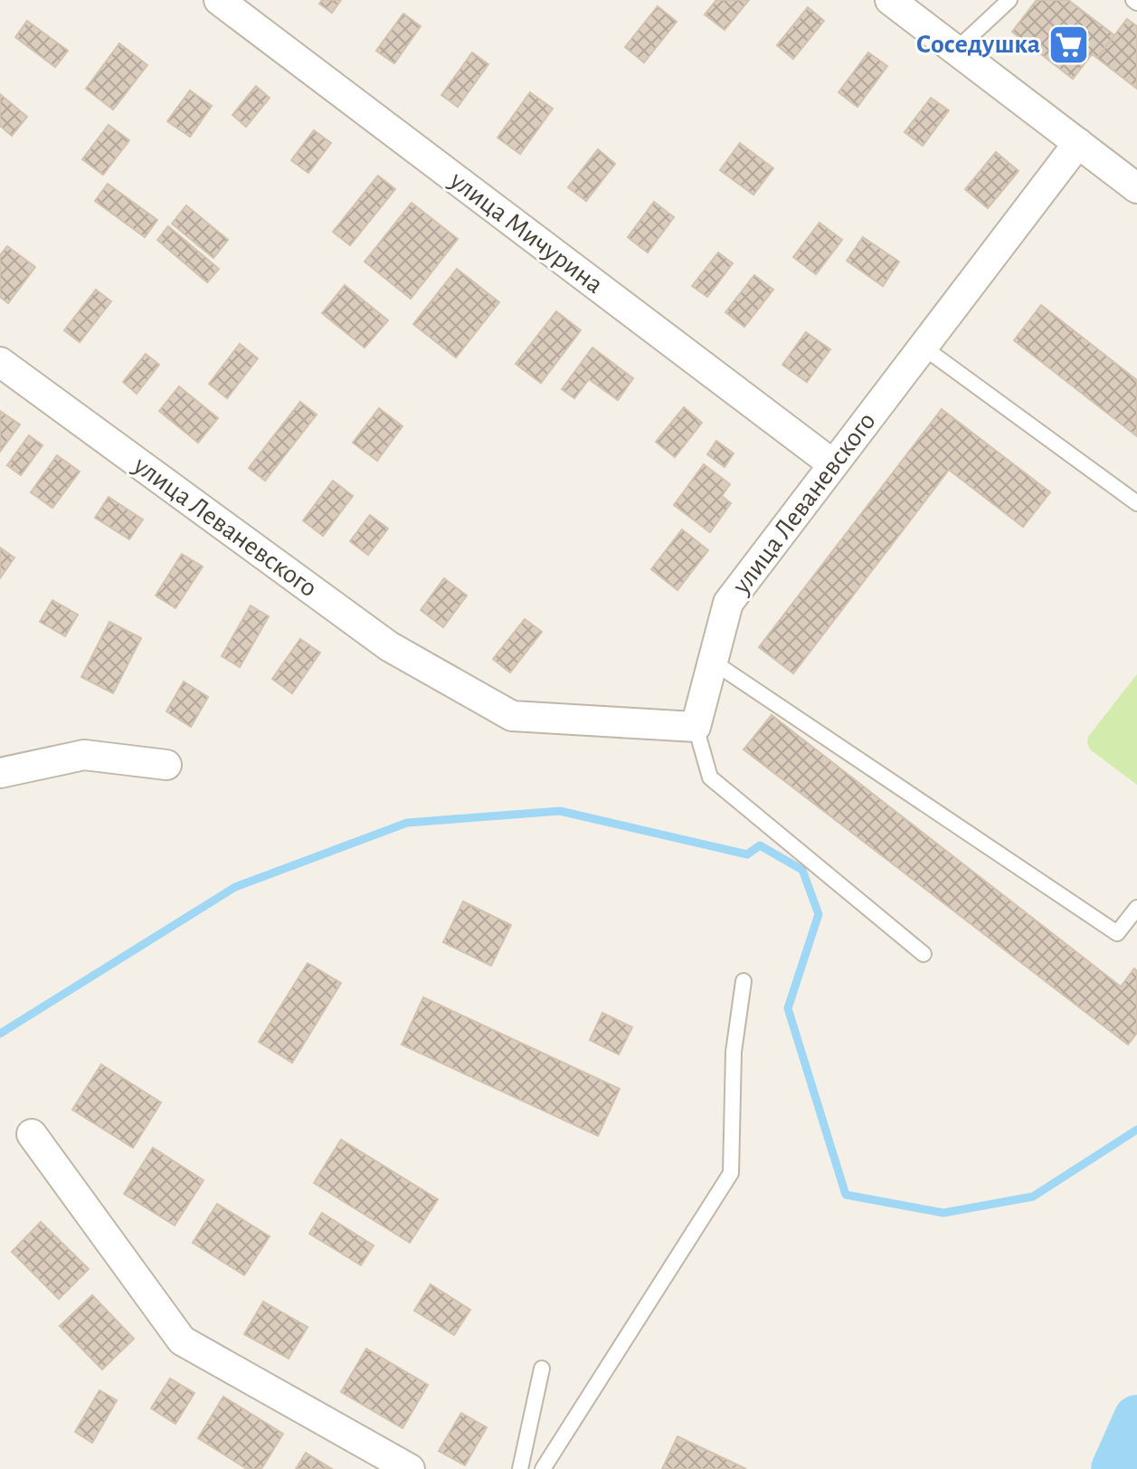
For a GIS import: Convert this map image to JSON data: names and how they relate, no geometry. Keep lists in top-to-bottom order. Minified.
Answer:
{"streets":{"street":["улица Мичурина","улица Леваневского"]},"crossings":[["улица Мичурина","улица Леваневского"]],"places":{"supermarket":["Соседушка"]}}
